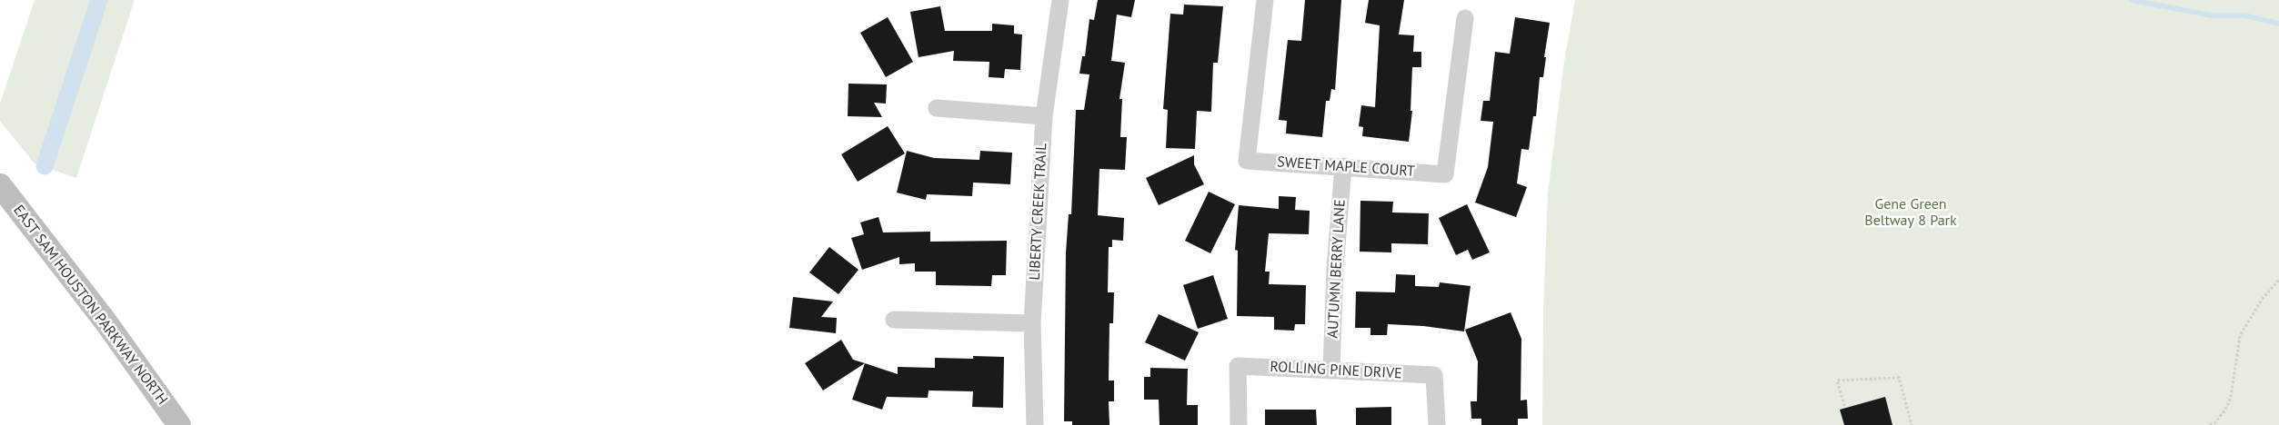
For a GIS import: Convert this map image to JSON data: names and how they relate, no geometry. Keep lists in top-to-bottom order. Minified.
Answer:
{"streets":{"main road":["EAST SAM HOUSTON PARKWAY NORTH"],"street":["SWEET MAPLE COURT","LIBERTY CREEK TRAIL","AUTUMN BERRY LANE","ROLLING PINE DRIVE"]},"crossings":[["SWEET MAPLE COURT","AUTUMN BERRY LANE"],["AUTUMN BERRY LANE","ROLLING PINE DRIVE"]],"parks":["Gene Green Beltway 8 Park"]}
